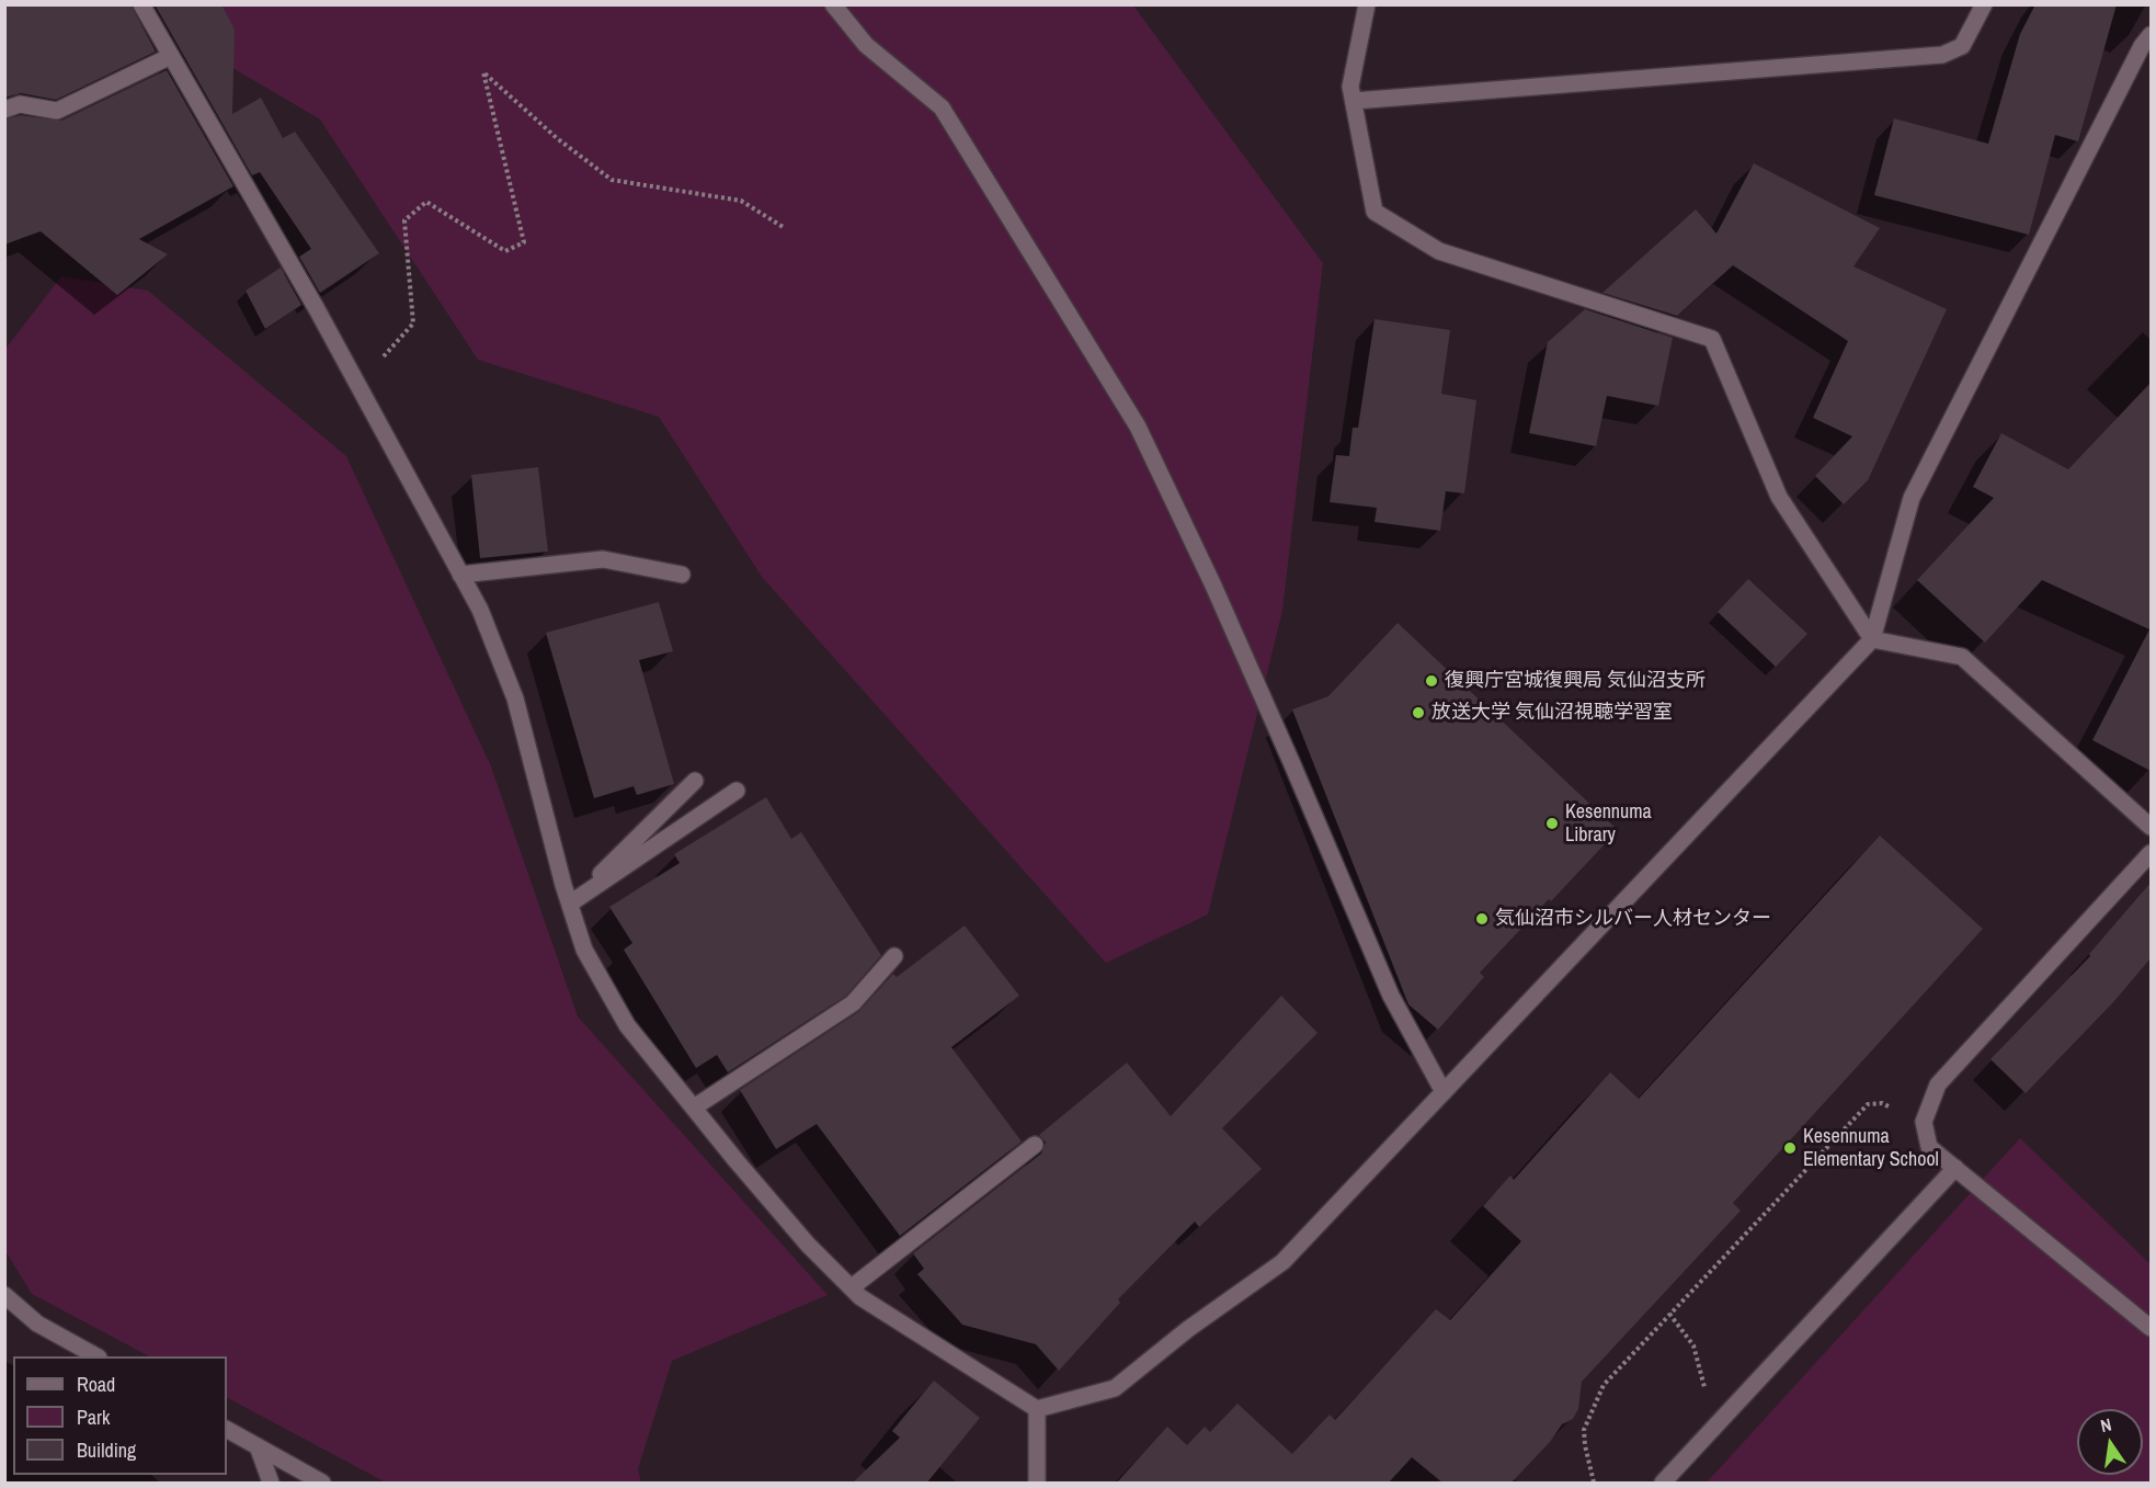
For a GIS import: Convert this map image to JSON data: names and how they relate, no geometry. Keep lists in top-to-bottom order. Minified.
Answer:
{"places":["復興庁宮城復興局 気仙沼支所","放送大学 気仙沼視聴学習室","Kesennuma Library","気仙沼市シルバー人材センター","Kesennuma Elementary School"],"legend":["Road","Park","Building"],"north":"top"}
